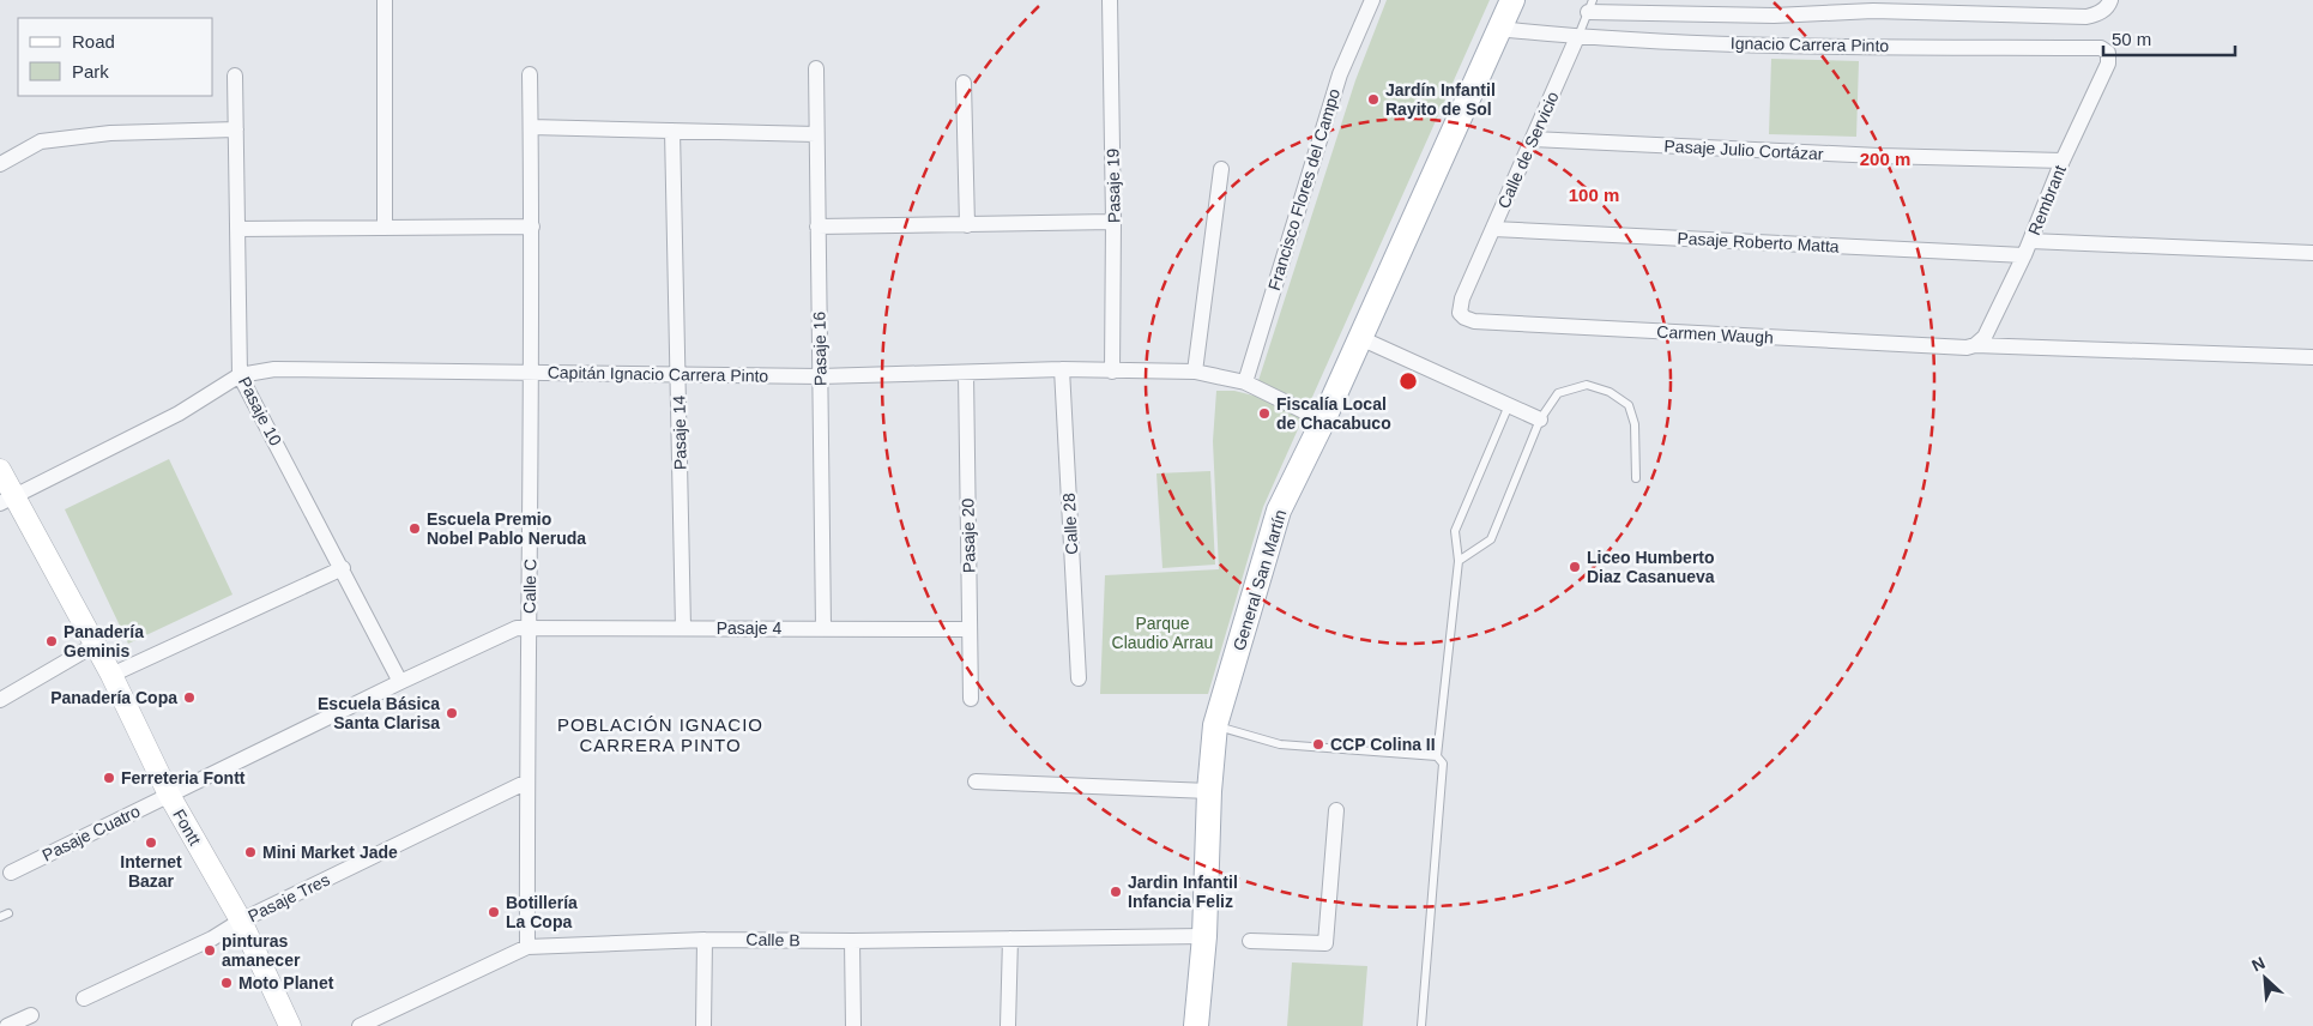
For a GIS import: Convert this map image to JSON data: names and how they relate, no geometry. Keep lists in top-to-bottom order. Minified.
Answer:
{"streets":{"main road":["General San Martín","Fontt"],"street":["Ignacio Carrera Pinto","Calle de Servicio","Pasaje Julio Cortázar","Pasaje 19","Francisco Flores del Campo","Rembrant","Pasaje Roberto Matta","Carmen Waugh","Pasaje 16","Capitán Ignacio Carrera Pinto","Pasaje 10","Pasaje 14","Calle 28","Pasaje 20","Calle C","Pasaje 4","Pasaje Cuatro","Pasaje Tres","Calle B"]},"crossings":[["Ignacio Carrera Pinto","Calle de Servicio"],["Ignacio Carrera Pinto","Rembrant"],["Ignacio Carrera Pinto","General San Martín"],["Calle de Servicio","Pasaje Julio Cortázar"],["Calle de Servicio","Pasaje Roberto Matta"],["Calle de Servicio","Carmen Waugh"],["Pasaje Julio Cortázar","Rembrant"],["Pasaje 19","Capitán Ignacio Carrera Pinto"],["Francisco Flores del Campo","Capitán Ignacio Carrera Pinto"],["Rembrant","Pasaje Roberto Matta"],["Rembrant","Carmen Waugh"],["Pasaje 16","Capitán Ignacio Carrera Pinto"],["Pasaje 16","Pasaje 4"],["Capitán Ignacio Carrera Pinto","Pasaje 10"],["Capitán Ignacio Carrera Pinto","Pasaje 14"],["Capitán Ignacio Carrera Pinto","Calle 28"],["Capitán Ignacio Carrera Pinto","Pasaje 20"],["Capitán Ignacio Carrera Pinto","General San Martín"],["Capitán Ignacio Carrera Pinto","Calle C"],["Capitán Ignacio Carrera Pinto","Fontt"],["Pasaje 10","Pasaje Cuatro"],["Pasaje 14","Pasaje 4"],["Pasaje 20","Pasaje 4"],["General San Martín","Calle B"],["Calle C","Pasaje 4"],["Calle C","Pasaje Cuatro"],["Calle C","Pasaje Tres"],["Calle C","Calle B"],["Pasaje 4","Pasaje Cuatro"],["Fontt","Pasaje Cuatro"],["Fontt","Pasaje Tres"]],"districts":["POBLACIÓN IGNACIO CARRERA PINTO"],"parks":["Parque Claudio Arrau"],"places":["Jardín Infantil Rayito de Sol","Fiscalía Local de Chacabuco","Escuela Premio Nobel Pablo Neruda","Liceo Humberto Diaz Casanueva","Panadería Geminis","Panadería Copa","Escuela Básica Santa Clarisa","CCP Colina II","Ferreteria Fontt","Internet Bazar","Mini Market Jade","Jardin Infantil Infancia Feliz","Botillería La Copa","pinturas amanecer","Moto Planet"],"legend":["Road","Park"],"scale_bar":"50 m","north":"top left","rings":["200 m","100 m"]}
